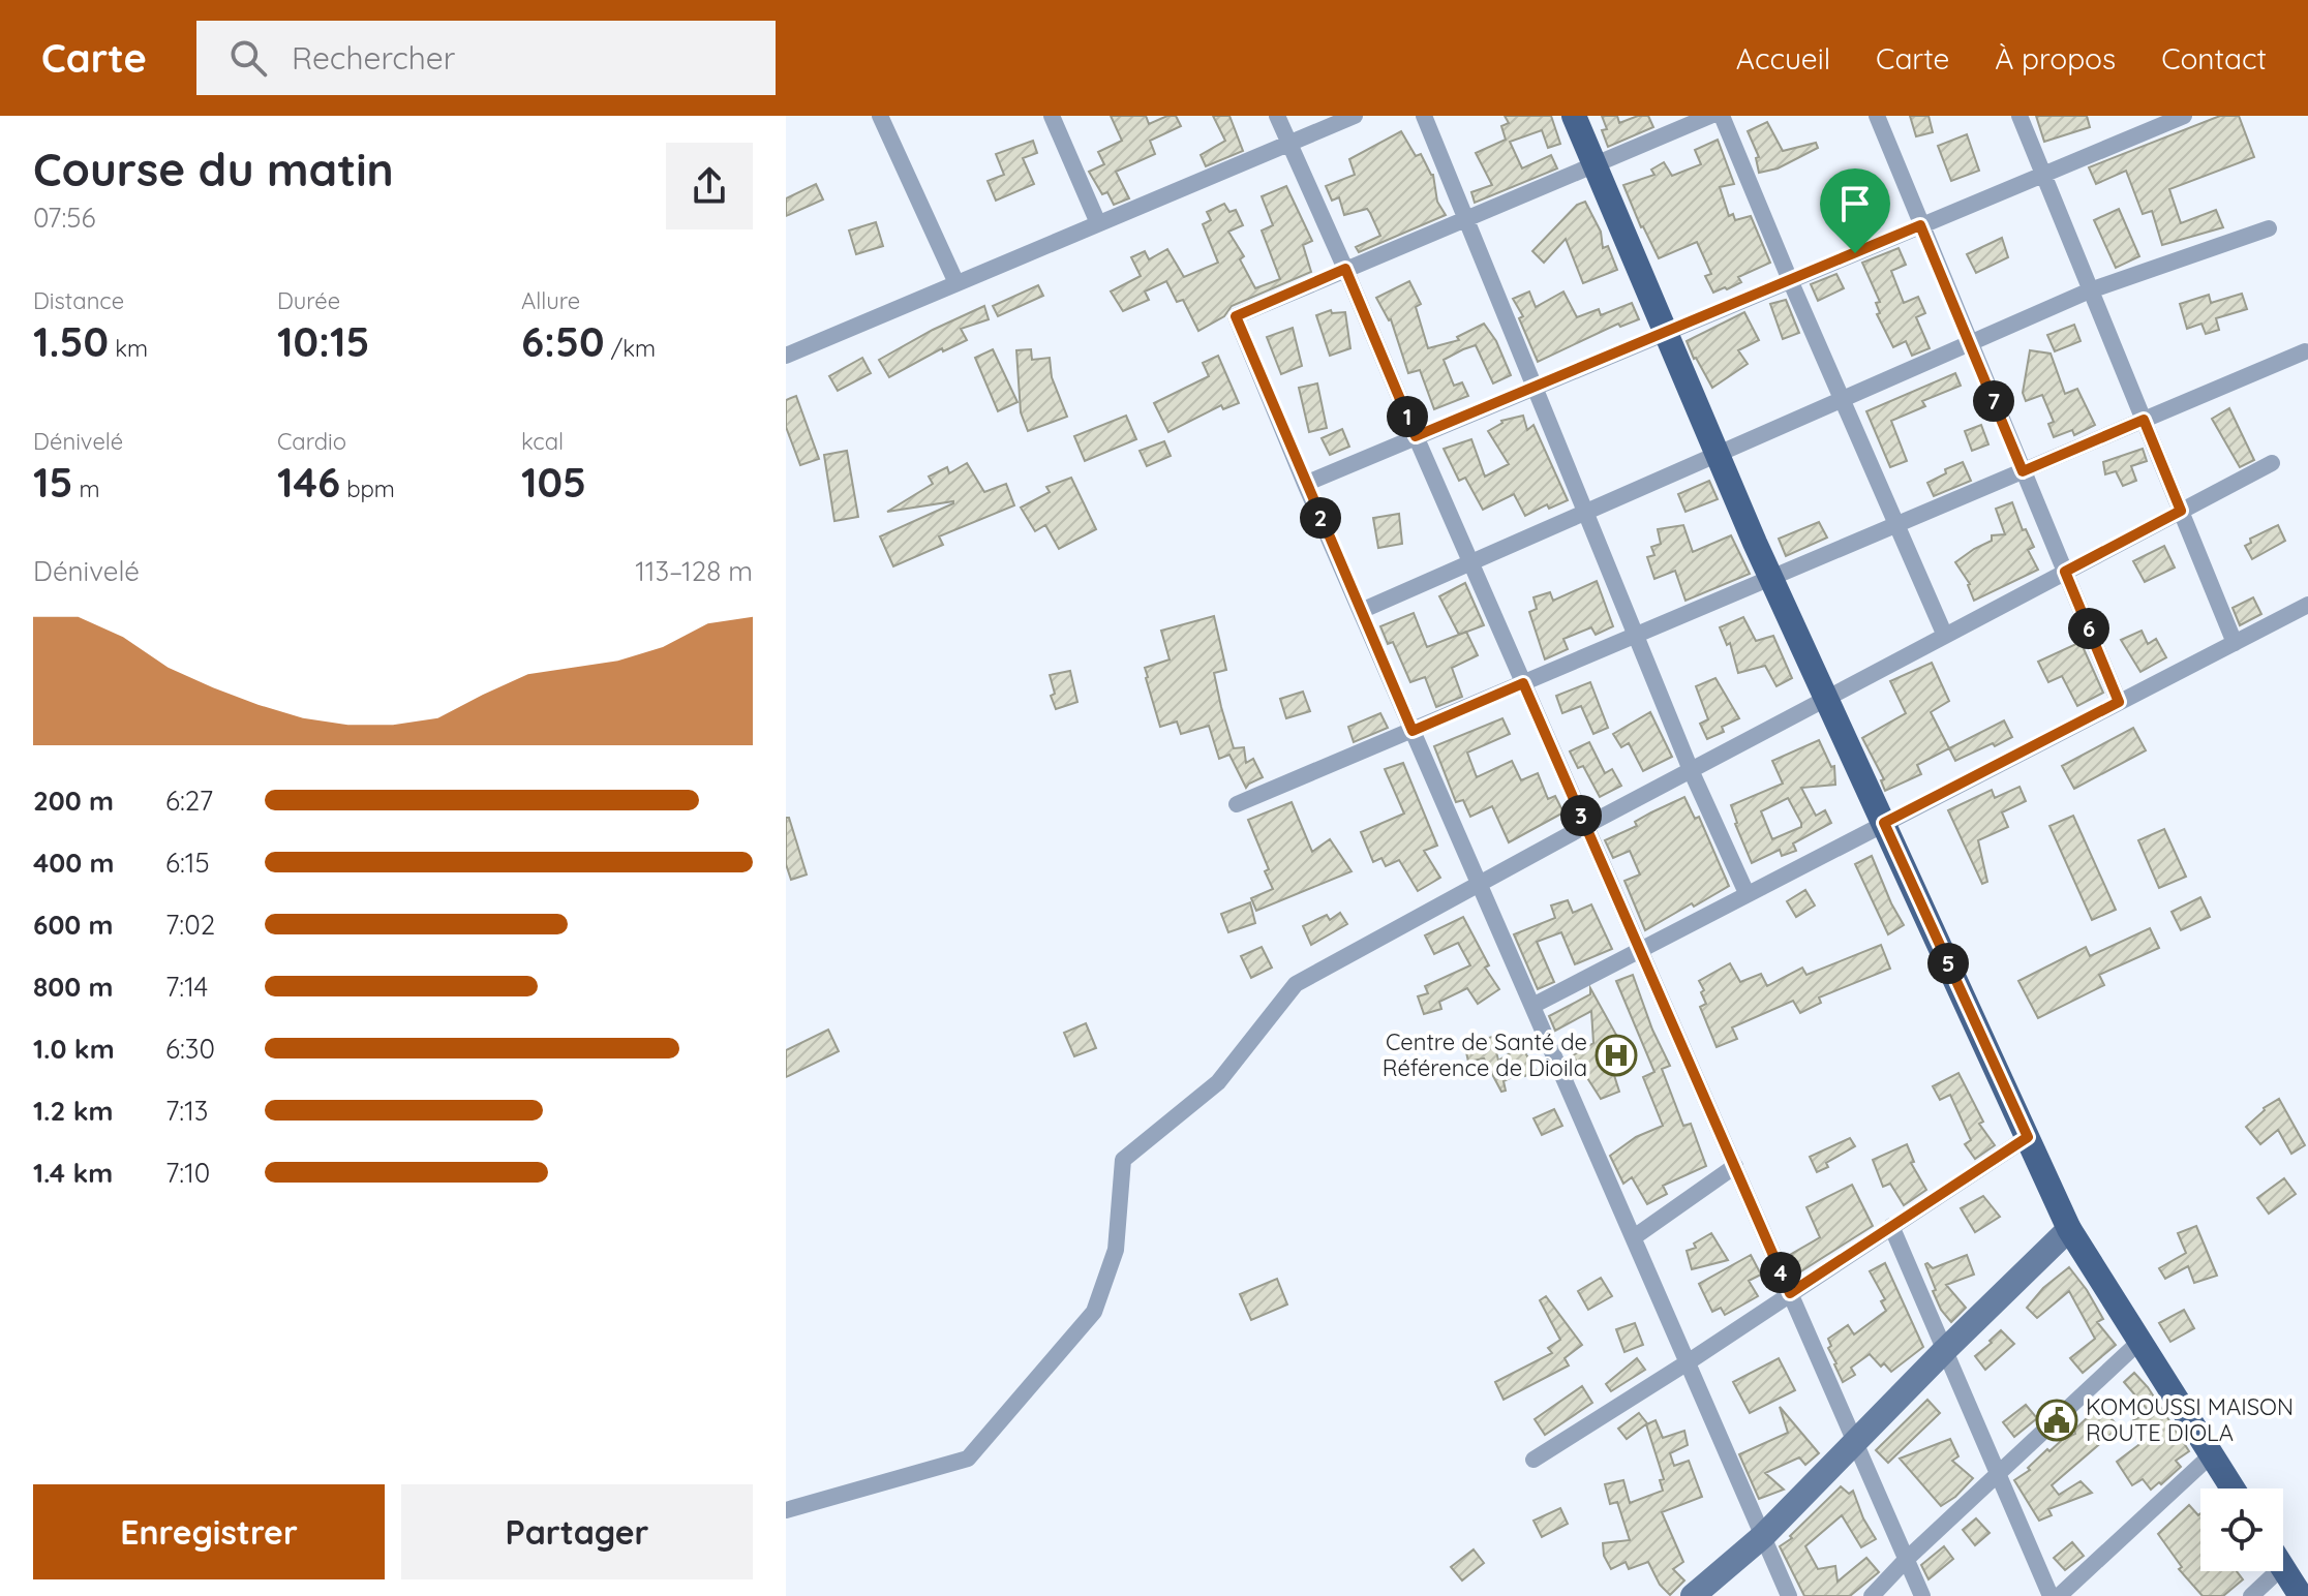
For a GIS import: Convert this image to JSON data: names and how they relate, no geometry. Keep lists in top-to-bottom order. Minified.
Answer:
{"places":{"hospital":["Centre de Santé de Référence de Dioila"],"public building":["KOMOUSSI MAISON ROUTE DIOLA"]},"page":{"header":"Carte","search":"Rechercher","nav":["Accueil","Carte","À propos","Contact"],"heading":["Course du matin","07:56"],"stats":[["Distance","1.50 km"],["Durée","10:15"],["Allure","6:50 /km"],["Dénivelé","15 m"],["Cardio","146 bpm"],["kcal","105"]],"pins":["7","1","2","6","3","5","4"],"chart":["Dénivelé","113–128 m"],"list":[{"name":"200 m","note":"6:27"},{"name":"400 m","note":"6:15"},{"name":"600 m","note":"7:02"},{"name":"800 m","note":"7:14"},{"name":"1.0 km","note":"6:30"},{"name":"1.2 km","note":"7:13"},{"name":"1.4 km","note":"7:10"}],"buttons":["Enregistrer","Partager"]}}
